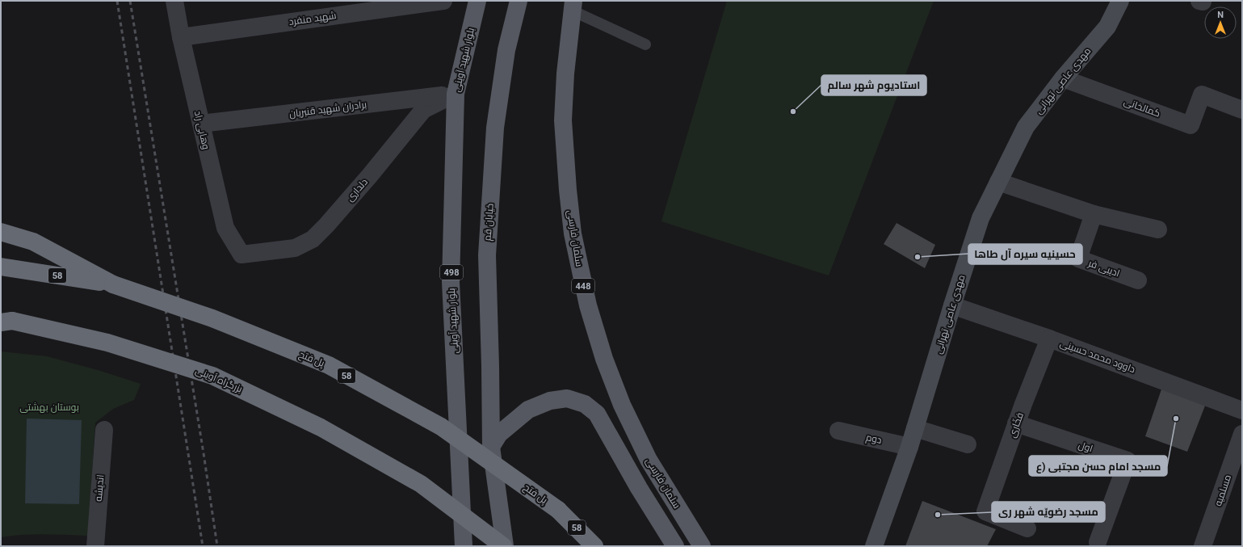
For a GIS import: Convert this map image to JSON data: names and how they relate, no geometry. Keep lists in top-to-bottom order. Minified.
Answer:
{"streets":{"highway":["58","پل فتح","بزرگراه آوینی"],"main road":["بلوار شهید آوینی","خیابان قم","سلمان فارسی","498","448"],"street":["شهید منفرد","مهدی عاصی تهرانی","کمالخانی","برادران شهید قنبریان","وهابی راد","دلداری","ادیبی فر","داوود محمد حسینی","فخّاری","دوم","اول","اندیشه","مسلمیه"]},"crossings":[["شهید منفرد","وهابی راد"],["بلوار شهید آوینی","برادران شهید قنبریان"],["بلوار شهید آوینی","دلداری"],["مهدی عاصی تهرانی","کمالخانی"],["مهدی عاصی تهرانی","داوود محمد حسینی"],["مهدی عاصی تهرانی","دوم"],["برادران شهید قنبریان","وهابی راد"],["برادران شهید قنبریان","دلداری"],["وهابی راد","دلداری"],["58","پل فتح"],["داوود محمد حسینی","فخّاری"],["فخّاری","اول"]],"parks":["بوستان بهشتی"],"places":["استادیوم شهر سالم","حسینیه سیره آل طاها","مسجد امام حسن مجتبی (ع","مسجد رضویّه شهر ری"],"north":"top"}
